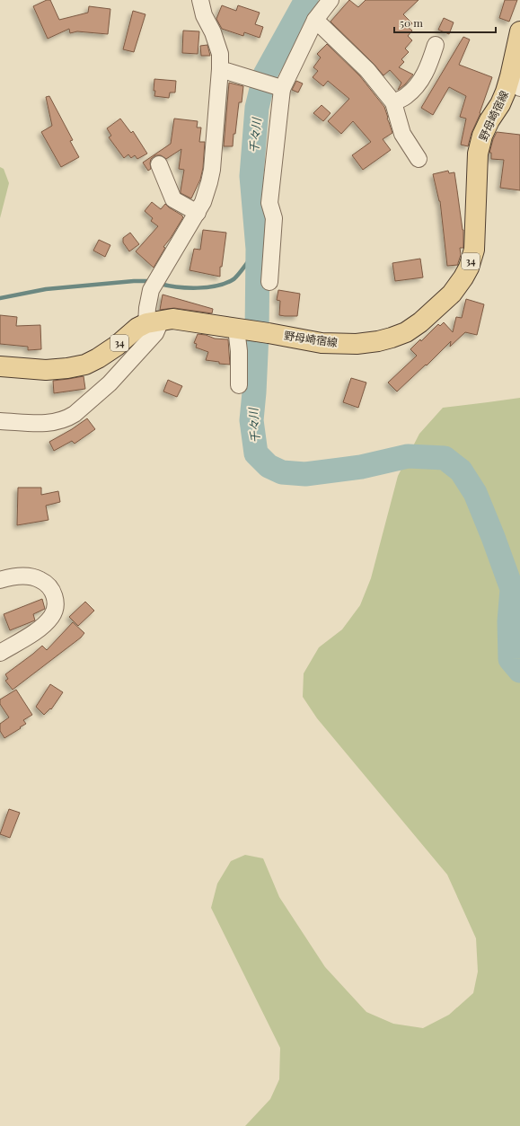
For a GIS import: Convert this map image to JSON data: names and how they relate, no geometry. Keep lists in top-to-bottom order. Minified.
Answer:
{"streets":{"main road":["野母崎宿線","34"]},"crossings":[["野母崎宿線","34"]],"water":["千々川"],"scale_bar":"50 m"}
